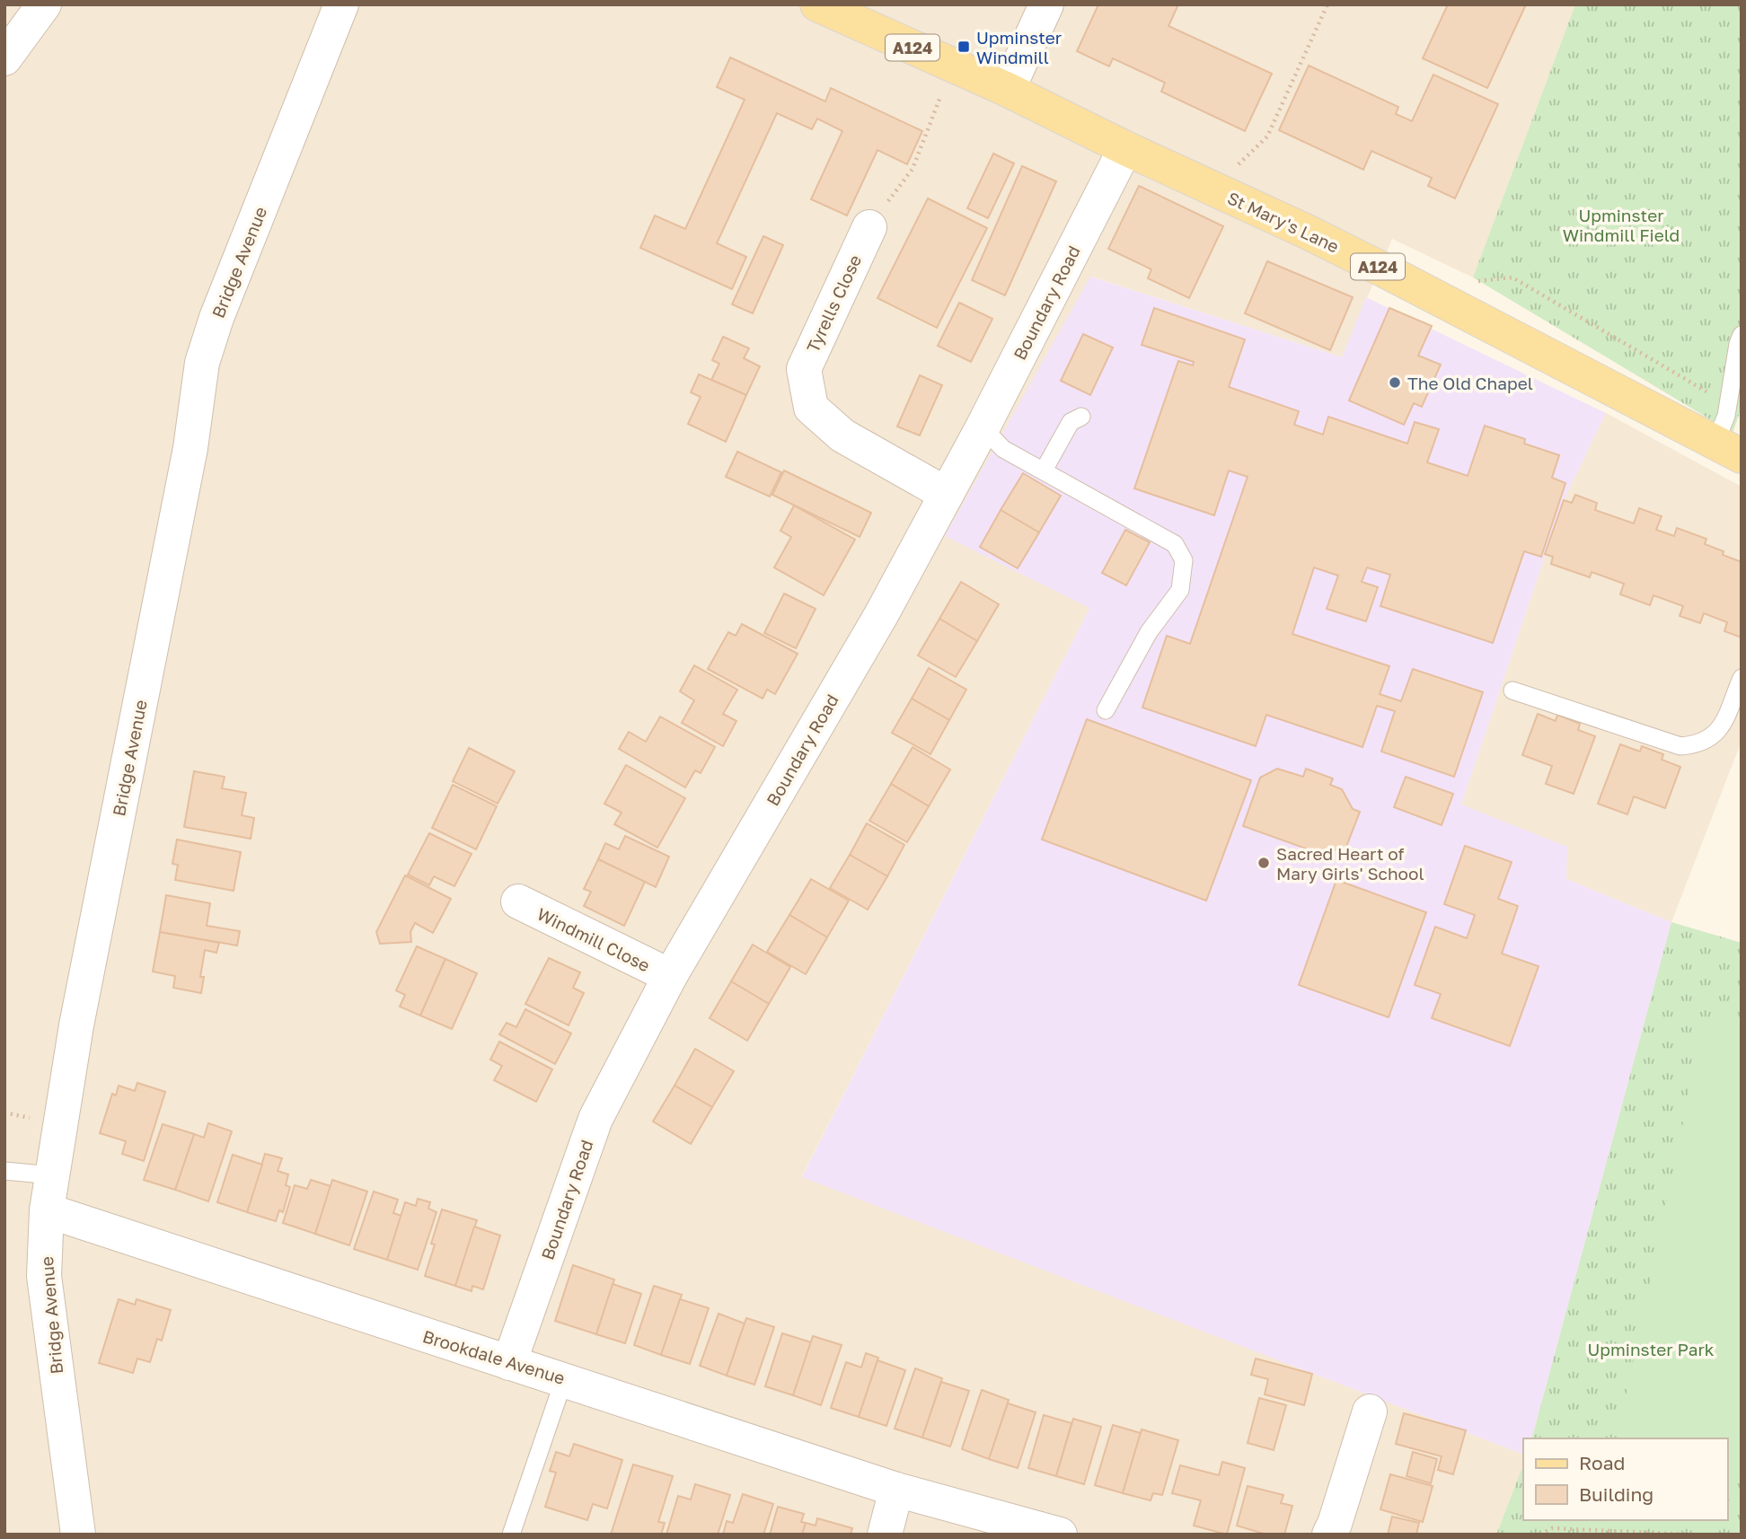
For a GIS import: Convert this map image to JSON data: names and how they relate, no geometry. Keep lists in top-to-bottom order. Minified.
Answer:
{"streets":{"main road":["A124","St Mary's Lane"],"street":["Bridge Avenue","Boundary Road","Tyrells Close","Windmill Close","Brookdale Avenue"]},"crossings":[["St Mary's Lane","Boundary Road"],["Bridge Avenue","Brookdale Avenue"],["Boundary Road","Tyrells Close"],["Boundary Road","Windmill Close"],["Boundary Road","Brookdale Avenue"]],"parks":["Upminster Windmill Field","Upminster Park"],"places":{"transit":["Upminster Windmill"],"other":["The Old Chapel","Sacred Heart of Mary Girls' School"]},"legend":["Road","Building"]}
